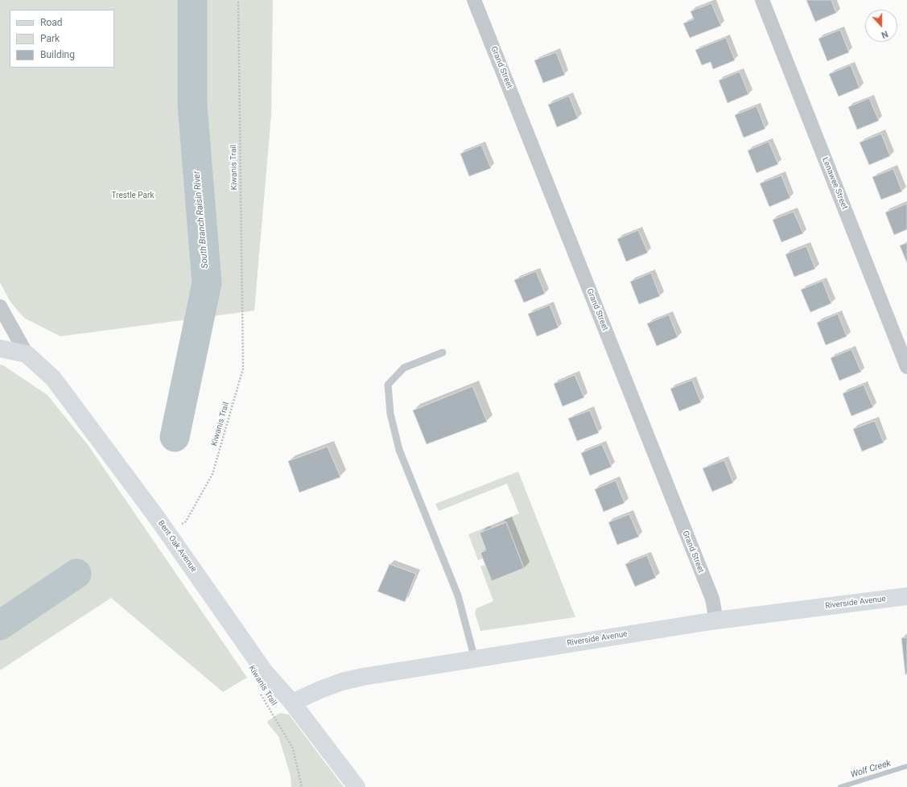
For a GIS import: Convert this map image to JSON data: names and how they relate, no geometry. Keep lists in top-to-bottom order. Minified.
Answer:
{"streets":{"street":["Grand Street","Lenawee Street","Bent Oak Avenue","Riverside Avenue"],"path":["Kiwanis Trail"]},"crossings":[["Grand Street","Riverside Avenue"],["Kiwanis Trail","Bent Oak Avenue"],["Bent Oak Avenue","Riverside Avenue"]],"water":["South Branch Raisin River","Wolf Creek"],"parks":["Trestle Park"],"legend":["Road","Park","Building"],"north":"bottom"}
